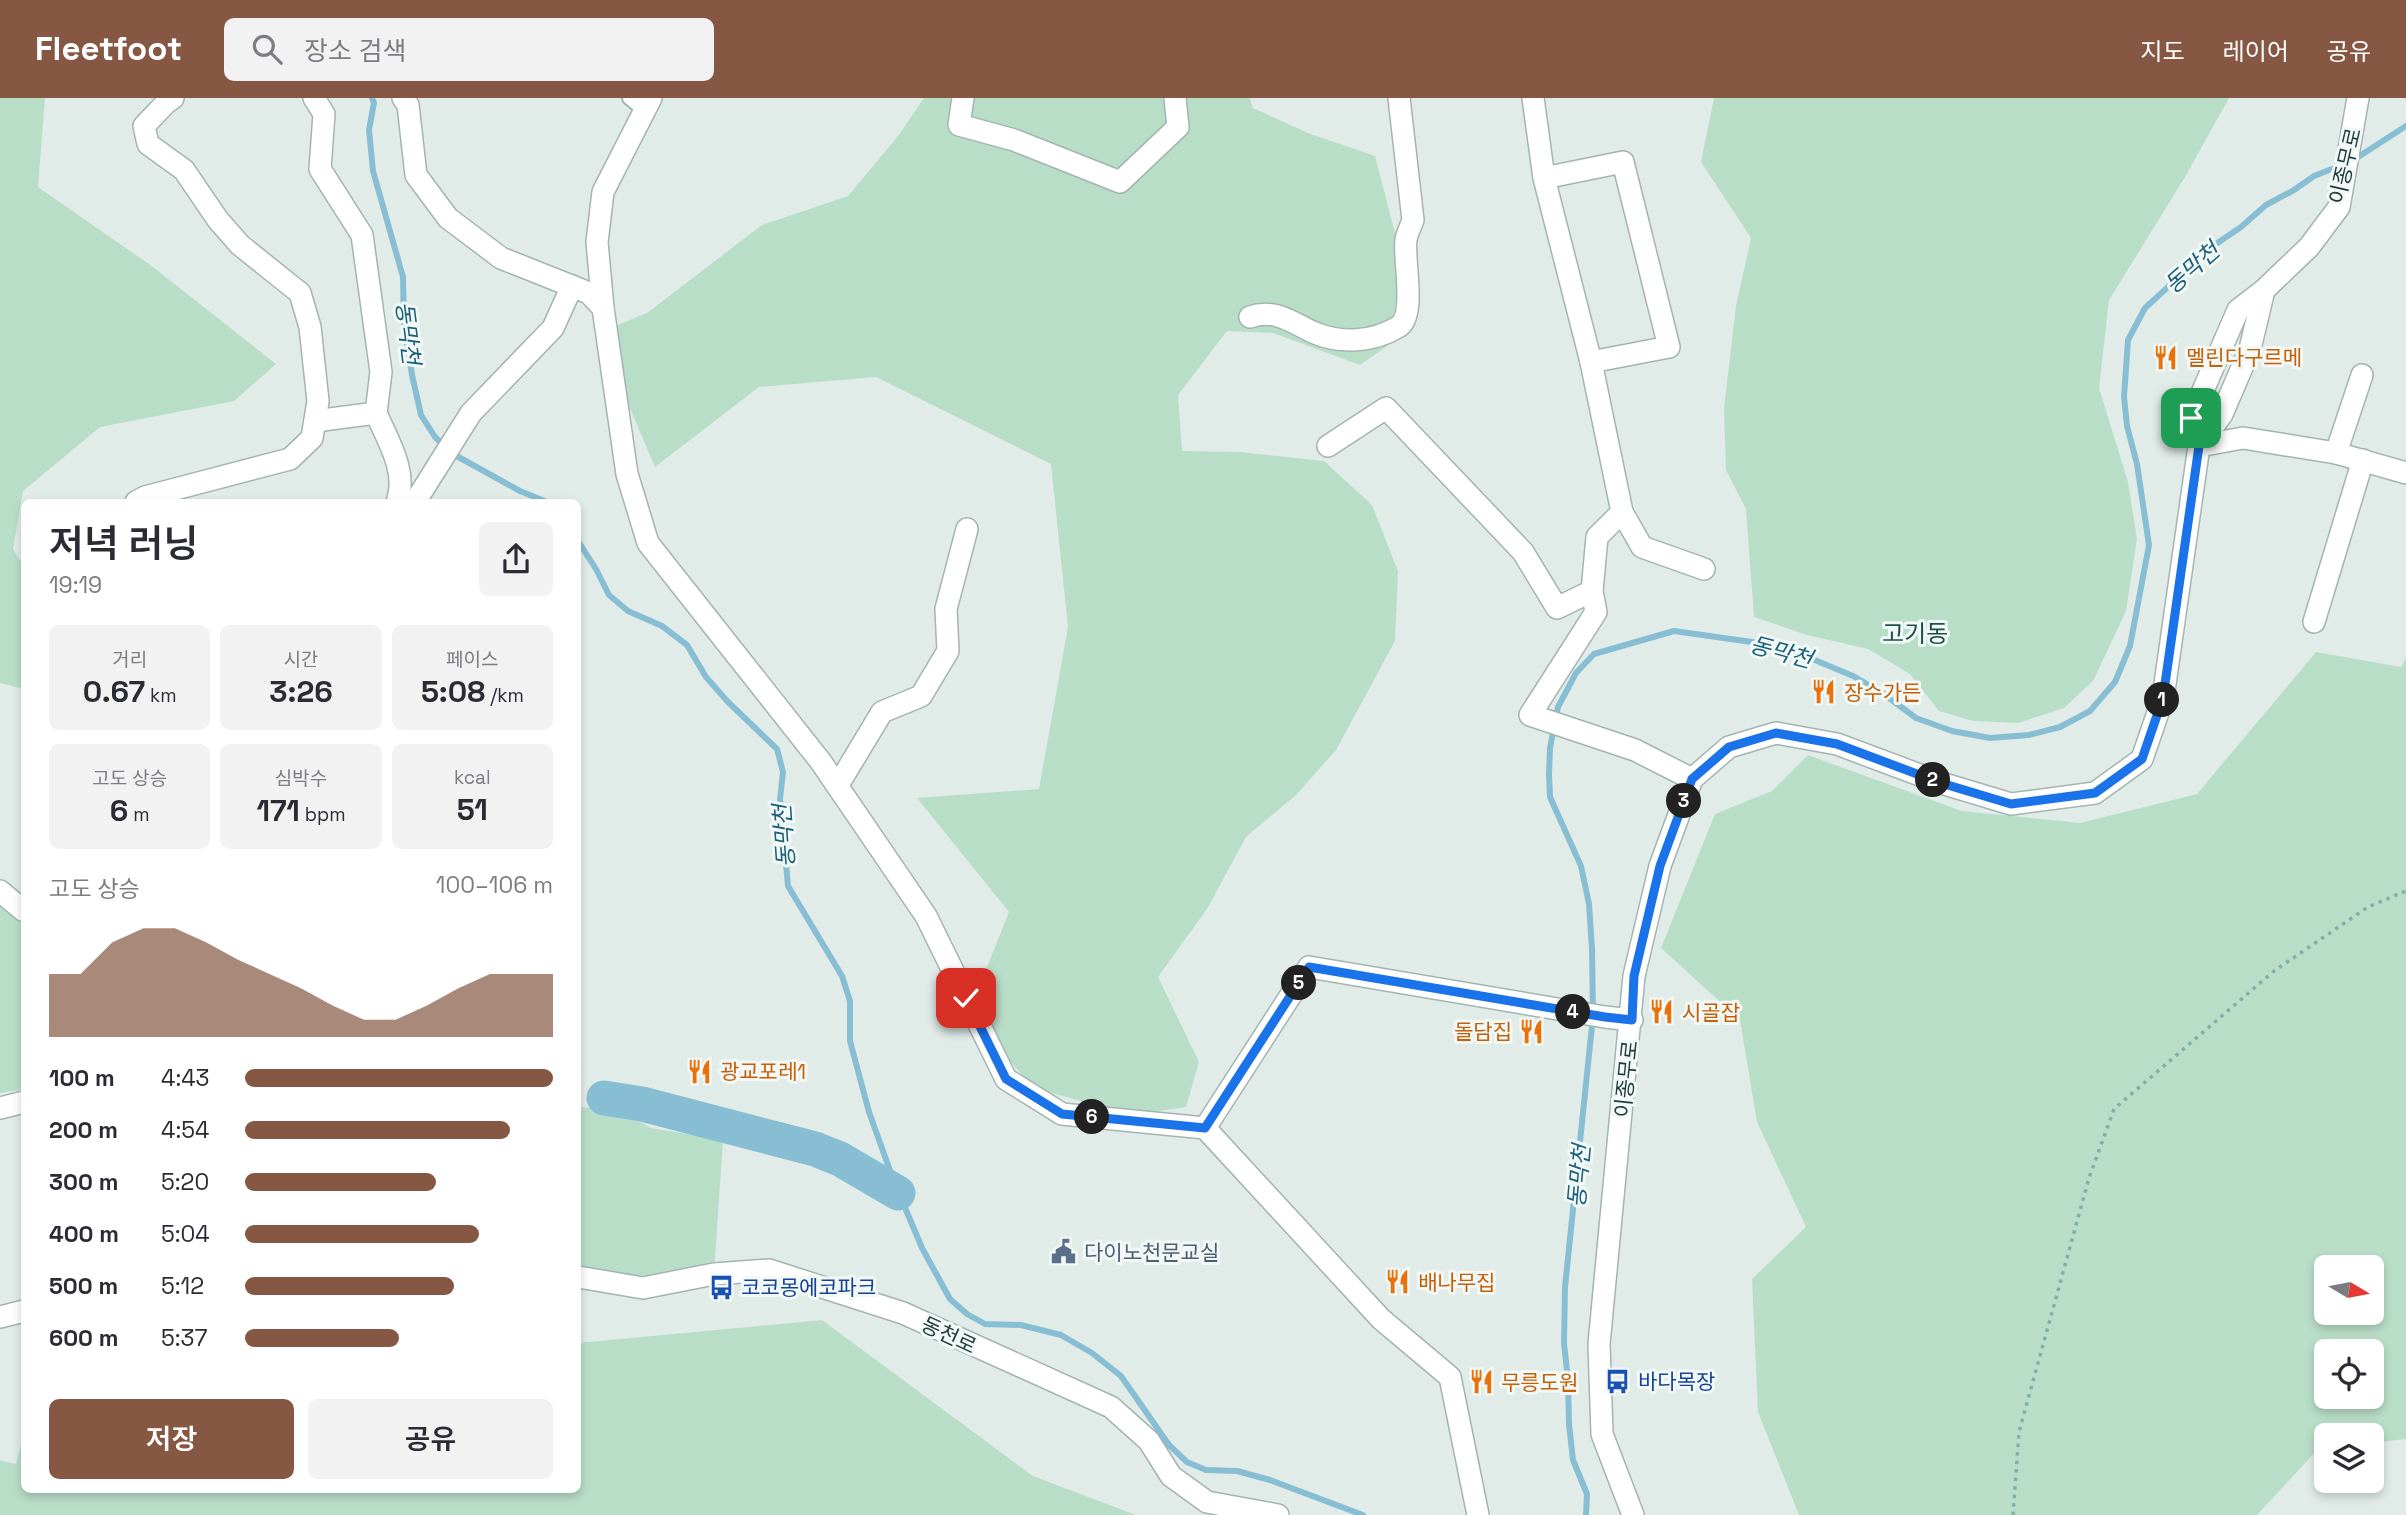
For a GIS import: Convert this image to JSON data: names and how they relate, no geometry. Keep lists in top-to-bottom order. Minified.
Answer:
{"streets":{"street":["이종무로","동천로"]},"districts":["고기동"],"water":["동막천"],"places":{"restaurant":["멜린다구르메","장수가든","시골잡","돌담집","광교포레1","배나무집","무릉도원"],"public building":["다이노천문교실"],"bus stop":["코코몽에코파크","바다목장"]},"north":"right","page":{"header":"Fleetfoot","search":"장소 검색","nav":["지도","레이어","공유"],"heading":["저녁 러닝","19:19"],"stats":[["거리","0.67 km"],["시간","3:26"],["페이스","5:08 /km"],["고도 상승","6 m"],["심박수","171 bpm"],["kcal","51"]],"pins":["1","2","3","5","4","6"],"chart":["고도 상승","100–106 m"],"list":[{"name":"100 m","note":"4:43"},{"name":"200 m","note":"4:54"},{"name":"300 m","note":"5:20"},{"name":"400 m","note":"5:04"},{"name":"500 m","note":"5:12"},{"name":"600 m","note":"5:37"}],"buttons":["저장","공유"]}}
